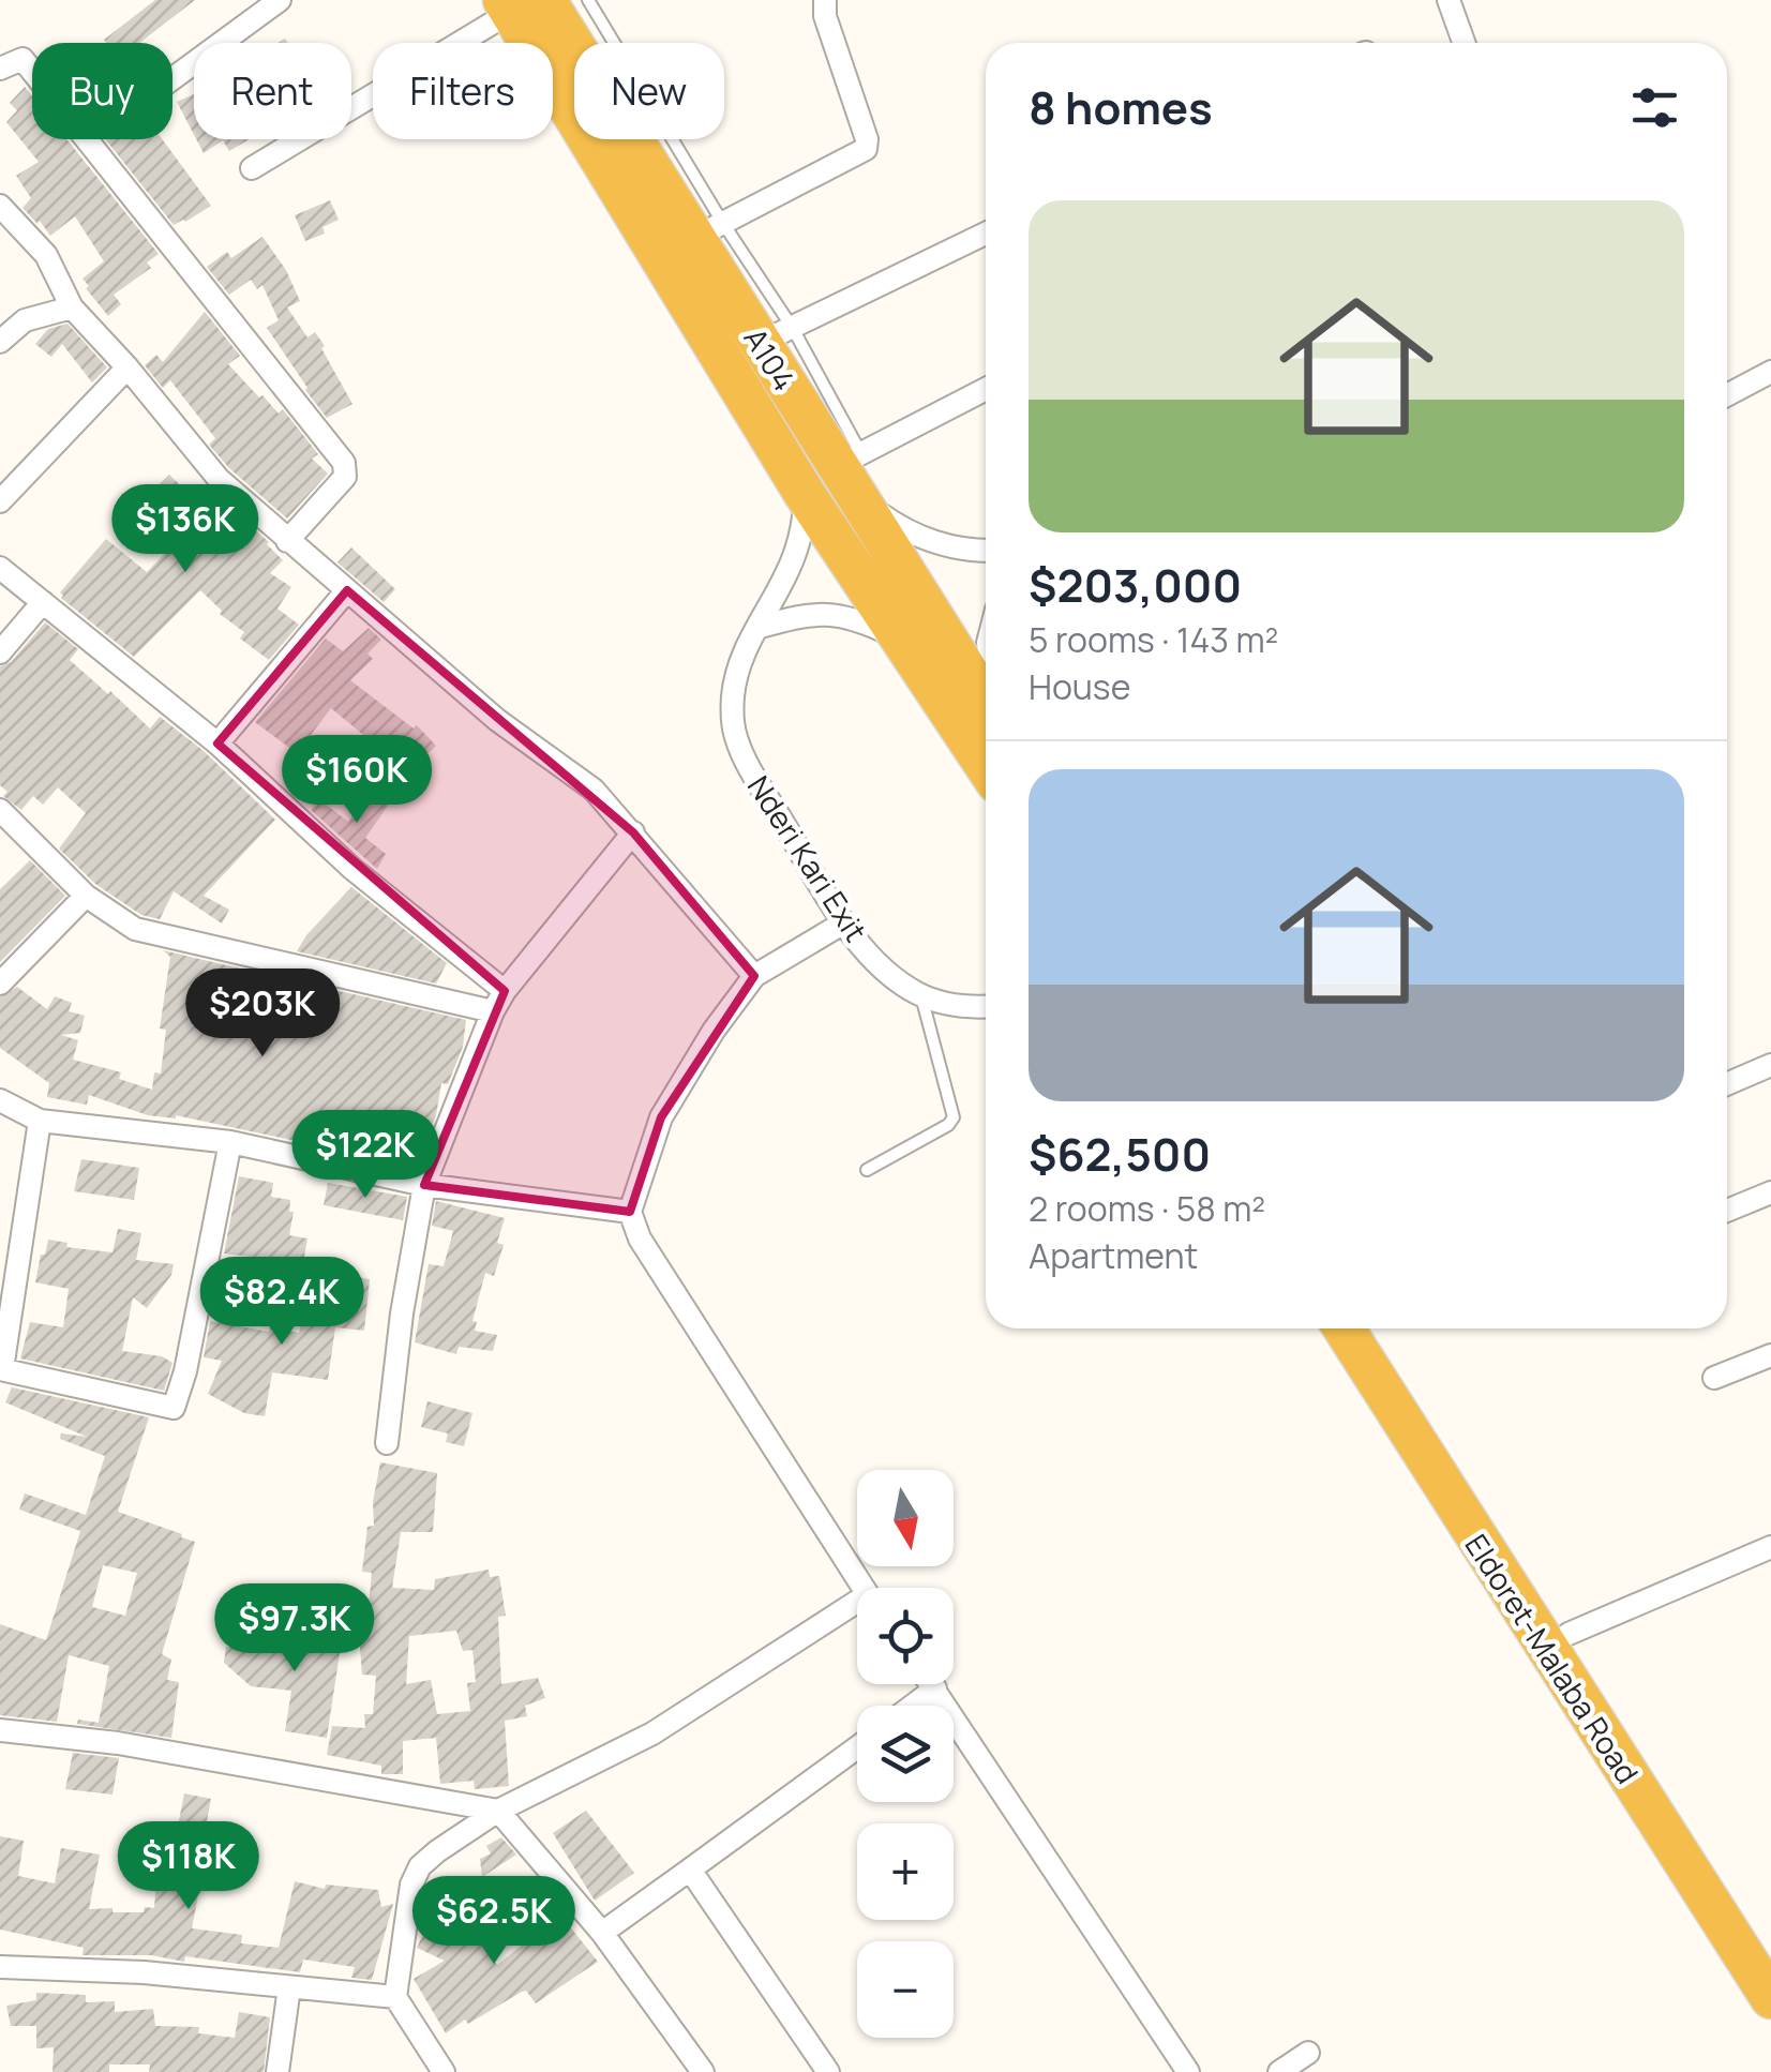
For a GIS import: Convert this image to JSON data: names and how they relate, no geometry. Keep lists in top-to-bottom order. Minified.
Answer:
{"streets":{"highway":["A104","Eldoret-Malaba Road"],"street":["Nderi Kari Exit"]},"north":"bottom","page":{"chip":["Buy","Rent","Filters","New"],"heading":"8 homes","list":[{"name":"$203,000","note":"5 rooms · 143 m² · House"},{"name":"$62,500","note":"2 rooms · 58 m² · Apartment"}],"price":["$136K","$160K","$203K","$122K","$82.4K","$97.3K","$118K","$62.5K"],"map_buttons":["+","−"]}}
